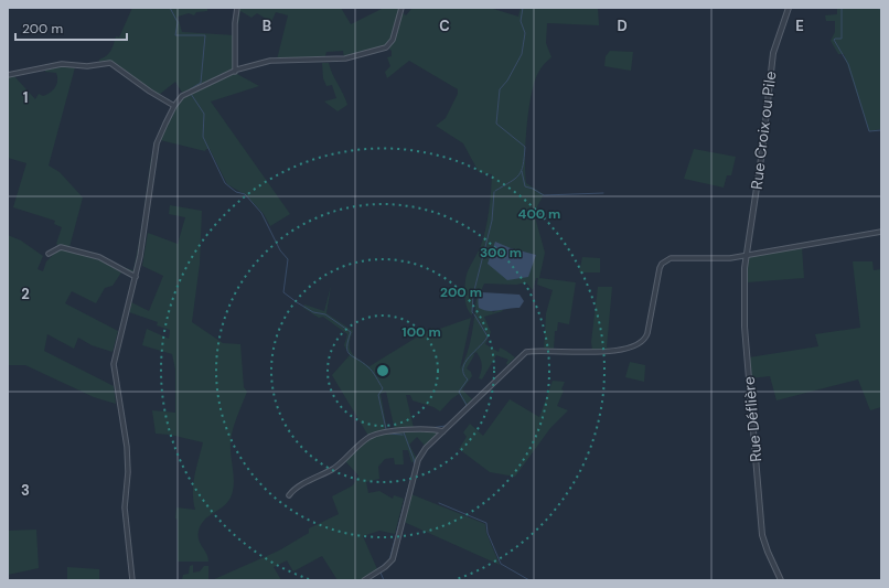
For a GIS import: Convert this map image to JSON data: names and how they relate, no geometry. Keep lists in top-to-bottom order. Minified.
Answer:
{"streets":{"street":["Rue Croix ou Pile","Rue Déflière"]},"crossings":[["Rue Croix ou Pile","Rue Déflière"]],"scale_bar":"200 m","grid":{"columns":["B","C","D","E"],"rows":["1","2","3"]},"rings":["400 m","300 m","200 m","100 m"]}
